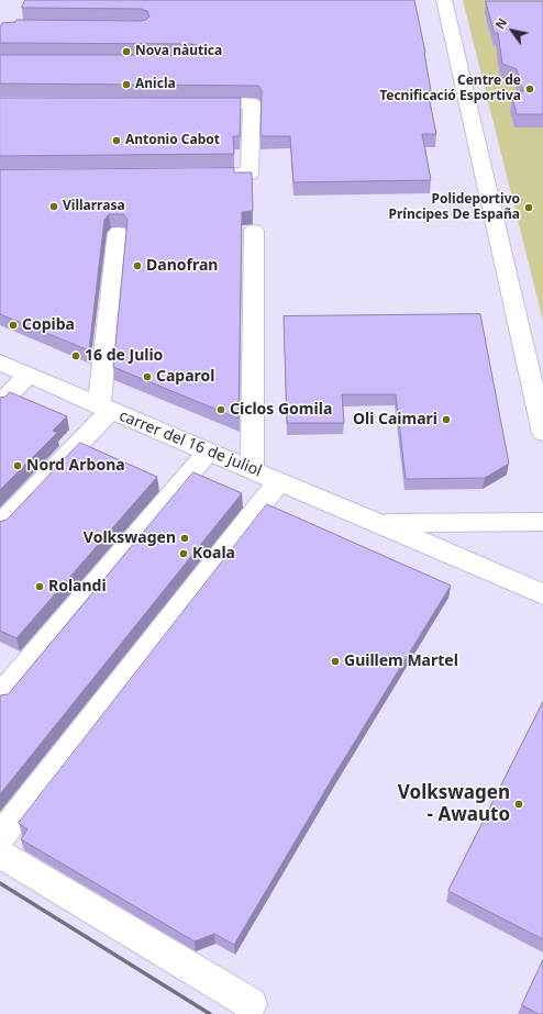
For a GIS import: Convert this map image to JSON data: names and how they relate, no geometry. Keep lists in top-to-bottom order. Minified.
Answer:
{"streets":{"street":["carrer del 16 de juliol"]},"places":["Nova nàutica","Anicla","Centre de Tecnificació Esportiva","Antonio Cabot","Villarrasa","Polideportivo Príncipes De España","Danofran","Copiba","16 de Julio","Caparol","Ciclos Gomila","Oli Caimari","Nord Arbona","Volkswagen","Koala","Rolandi","Guillem Martel","Volkswagen - Awauto"],"north":"top left"}
